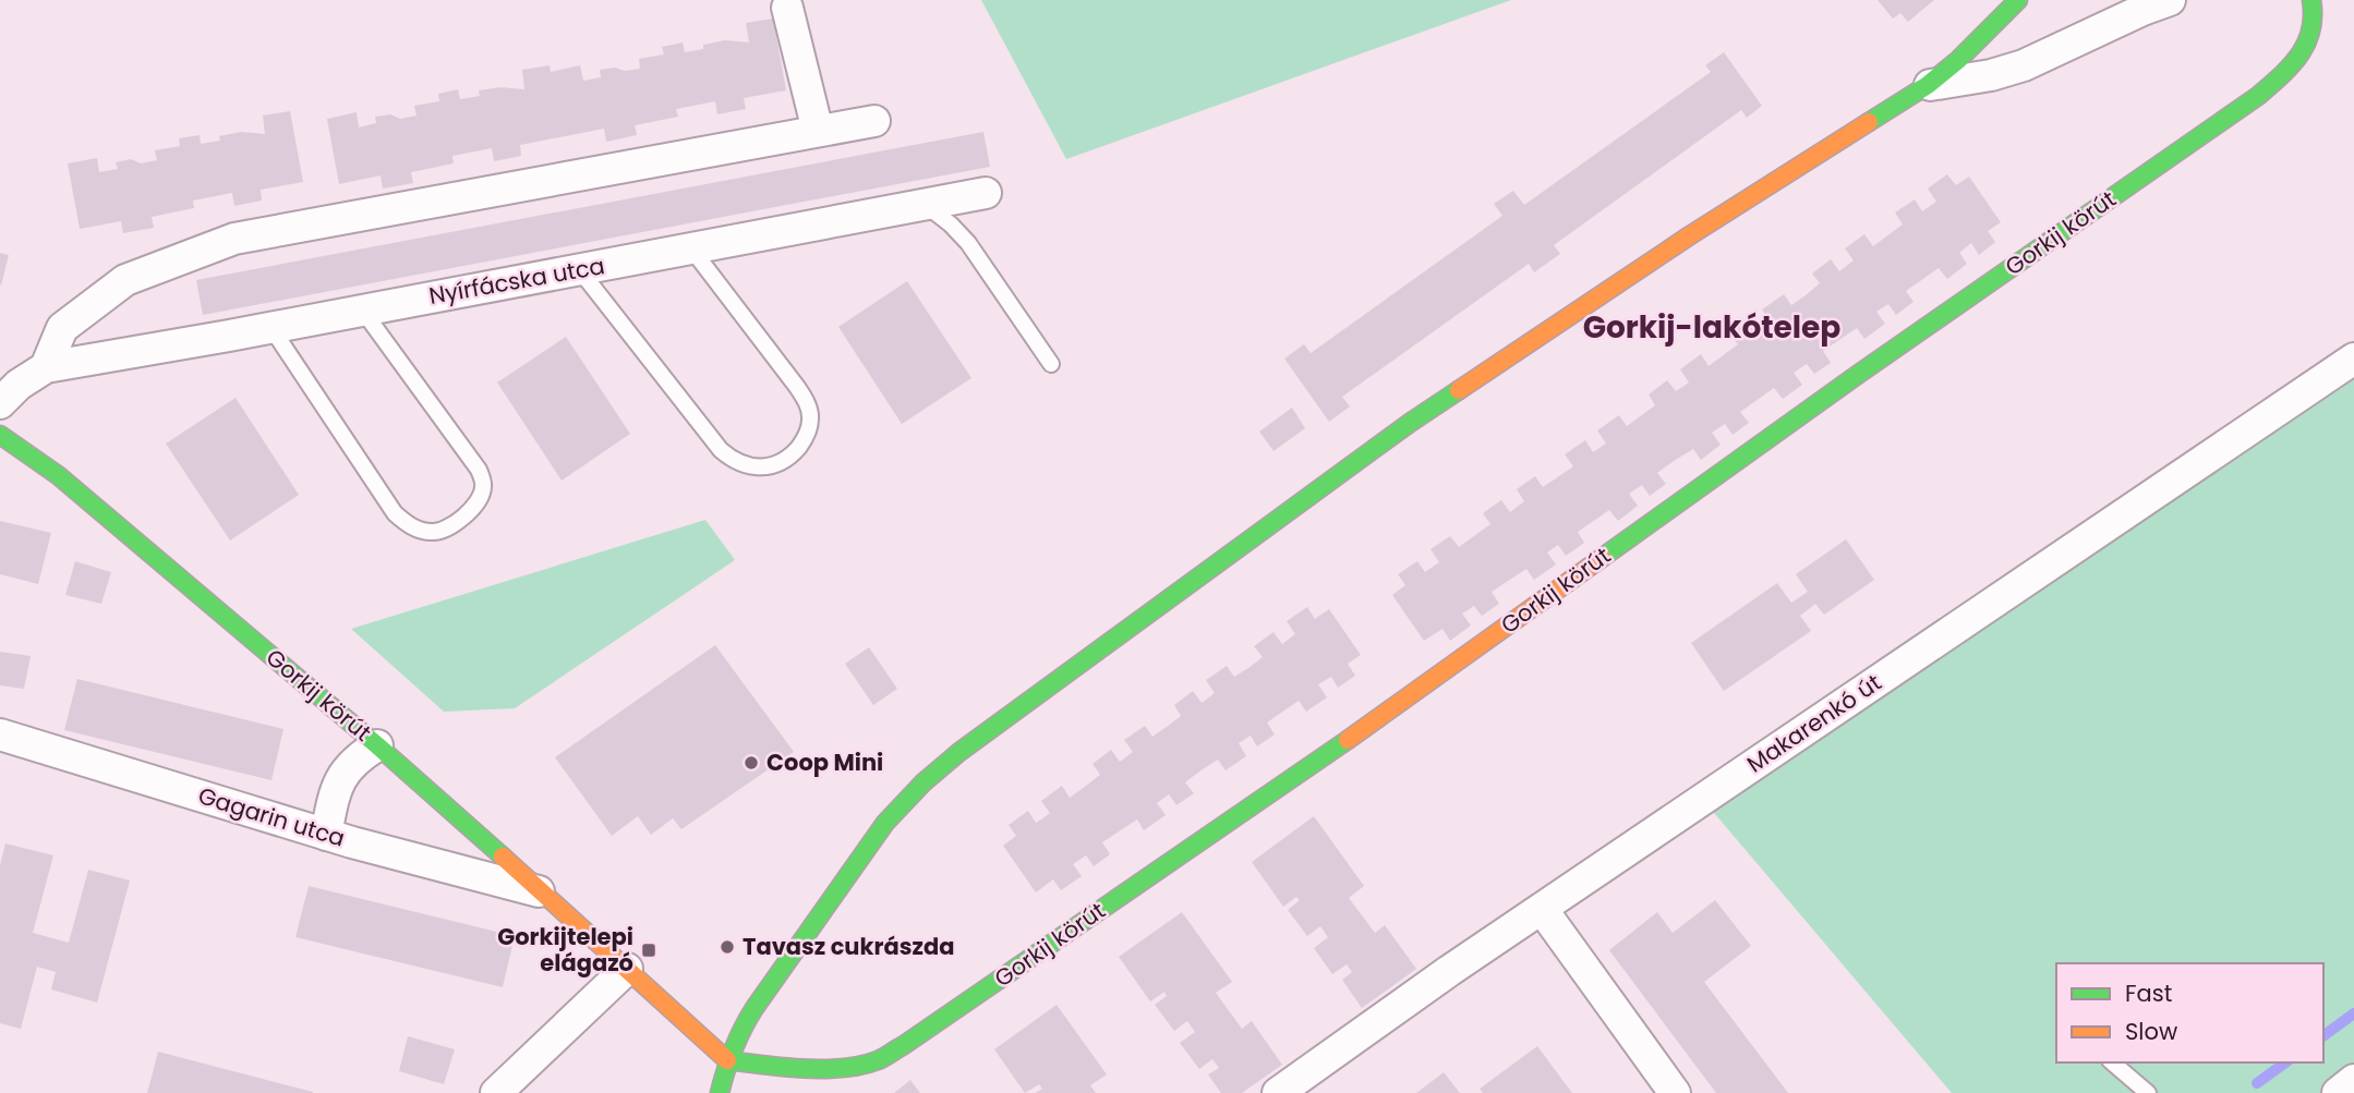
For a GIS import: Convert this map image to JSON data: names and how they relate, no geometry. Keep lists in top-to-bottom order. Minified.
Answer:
{"streets":{"street":["Gorkij körút","Nyírfácska utca","Makarenkó út","Gagarin utca"]},"crossings":[["Gorkij körút","Gagarin utca"]],"districts":["Gorkij-lakótelep"],"places":{"other":["Coop Mini","Tavasz cukrászda"],"transit":["Gorkijtelepi elágazó"]},"legend":["Fast","Slow"]}
